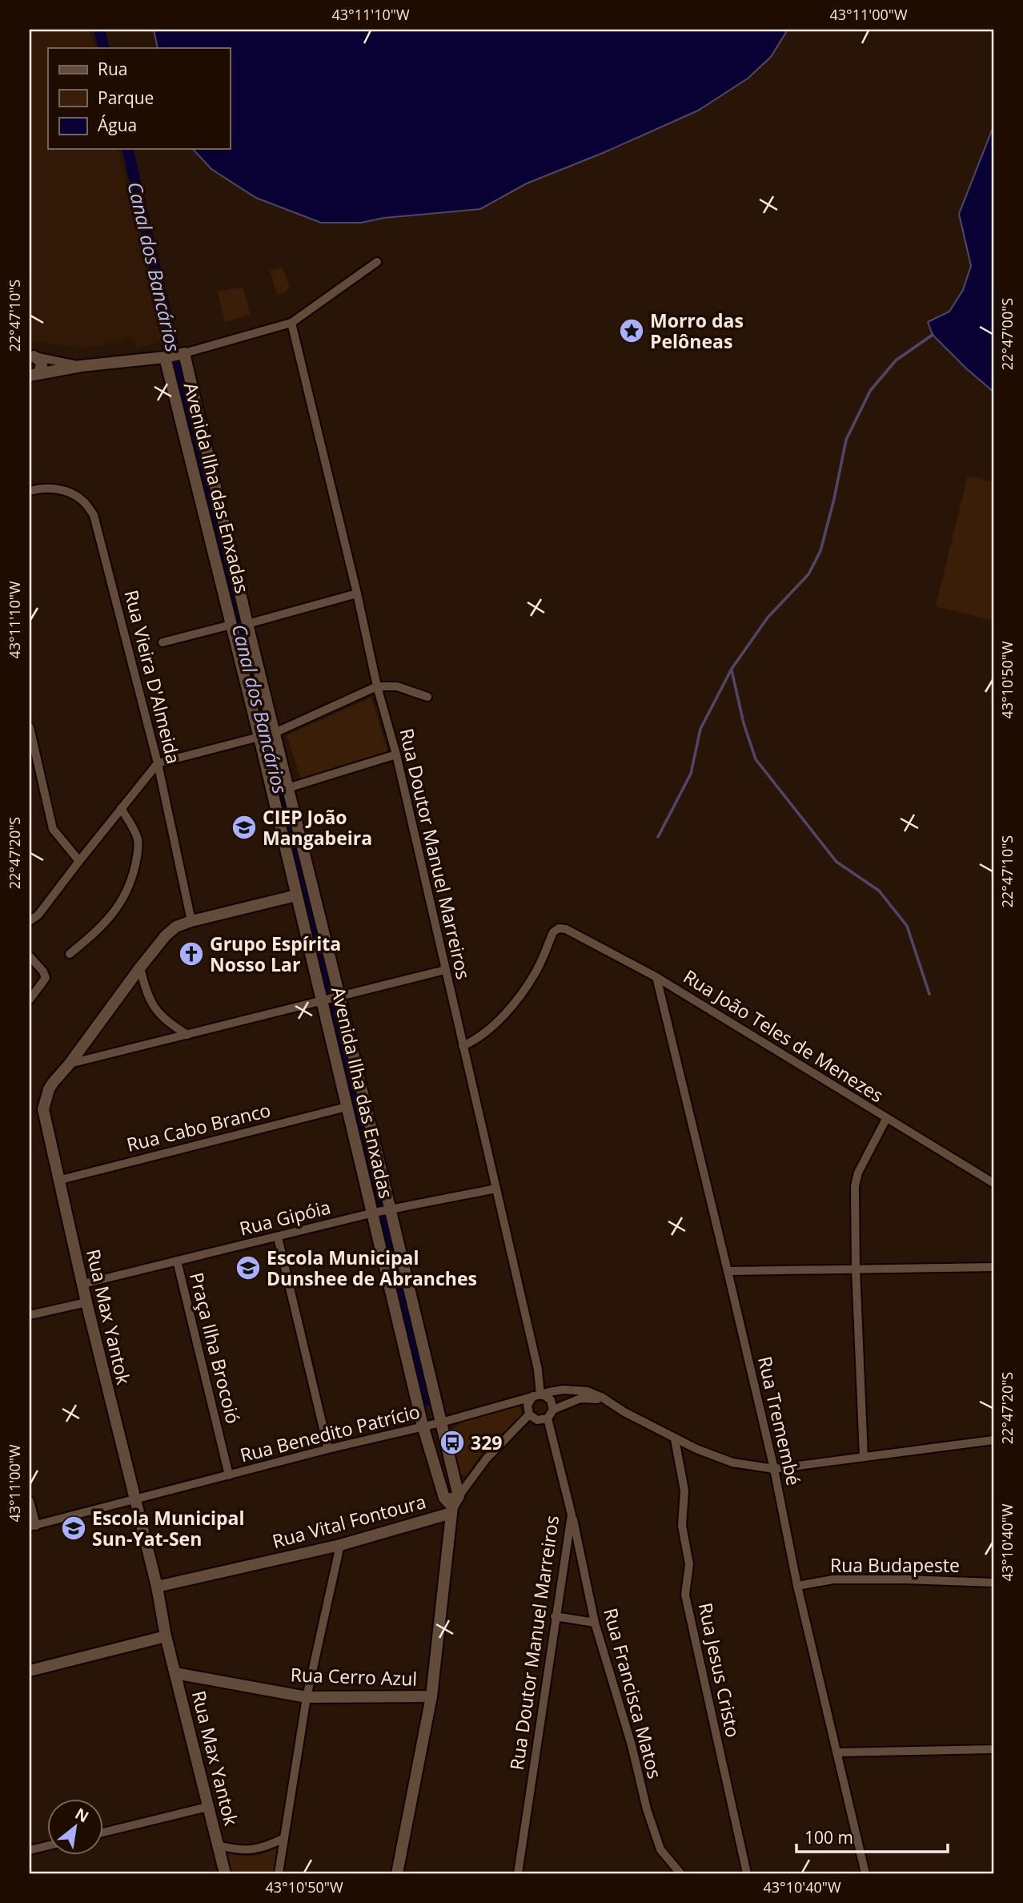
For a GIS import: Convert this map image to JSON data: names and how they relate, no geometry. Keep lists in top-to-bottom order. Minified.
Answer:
{"streets":{"street":["Avenida Ilha das Enxadas","Rua Vieira D'Almeida","Rua Doutor Manuel Marreiros","Rua João Teles de Menezes","Rua Cabo Branco","Rua Gipóia","Rua Max Yantok","Praça Ilha Brocoió","Rua Tremembé","Rua Benedito Patrício","Rua Vital Fontoura","Rua Budapeste","Rua Jesus Cristo","Rua Cerro Azul","Rua Francisca Matos"]},"crossings":[["Avenida Ilha das Enxadas","Rua Cabo Branco"],["Avenida Ilha das Enxadas","Rua Gipóia"],["Avenida Ilha das Enxadas","Rua Max Yantok"],["Avenida Ilha das Enxadas","Rua Benedito Patrício"],["Avenida Ilha das Enxadas","Rua Vital Fontoura"],["Rua Vieira D'Almeida","Rua Max Yantok"],["Rua Doutor Manuel Marreiros","Rua João Teles de Menezes"],["Rua Doutor Manuel Marreiros","Rua Gipóia"],["Rua Doutor Manuel Marreiros","Rua Benedito Patrício"],["Rua Doutor Manuel Marreiros","Rua Francisca Matos"],["Rua João Teles de Menezes","Rua Tremembé"],["Rua Cabo Branco","Rua Max Yantok"],["Rua Gipóia","Rua Max Yantok"],["Rua Gipóia","Praça Ilha Brocoió"],["Rua Max Yantok","Rua Benedito Patrício"],["Rua Max Yantok","Rua Vital Fontoura"],["Rua Max Yantok","Rua Cerro Azul"],["Praça Ilha Brocoió","Rua Benedito Patrício"],["Rua Tremembé","Rua Budapeste"]],"water":["Canal dos Bancários"],"places":{"place":["Morro das Pelôneas"],"school or university":["CIEP João Mangabeira","Escola Municipal Dunshee de Abranches","Escola Municipal Sun-Yat-Sen"],"church":["Grupo Espírita Nosso Lar"],"bus stop":["329"]},"legend":["Rua","Parque","Água"],"scale_bar":"100 m","north":"top right","coordinates":["43°11'10\"W","43°11'00\"W","22°47'10\"S","22°47'00\"S","43°10'50\"W","22°47'20\"S","43°10'40\"W"]}
